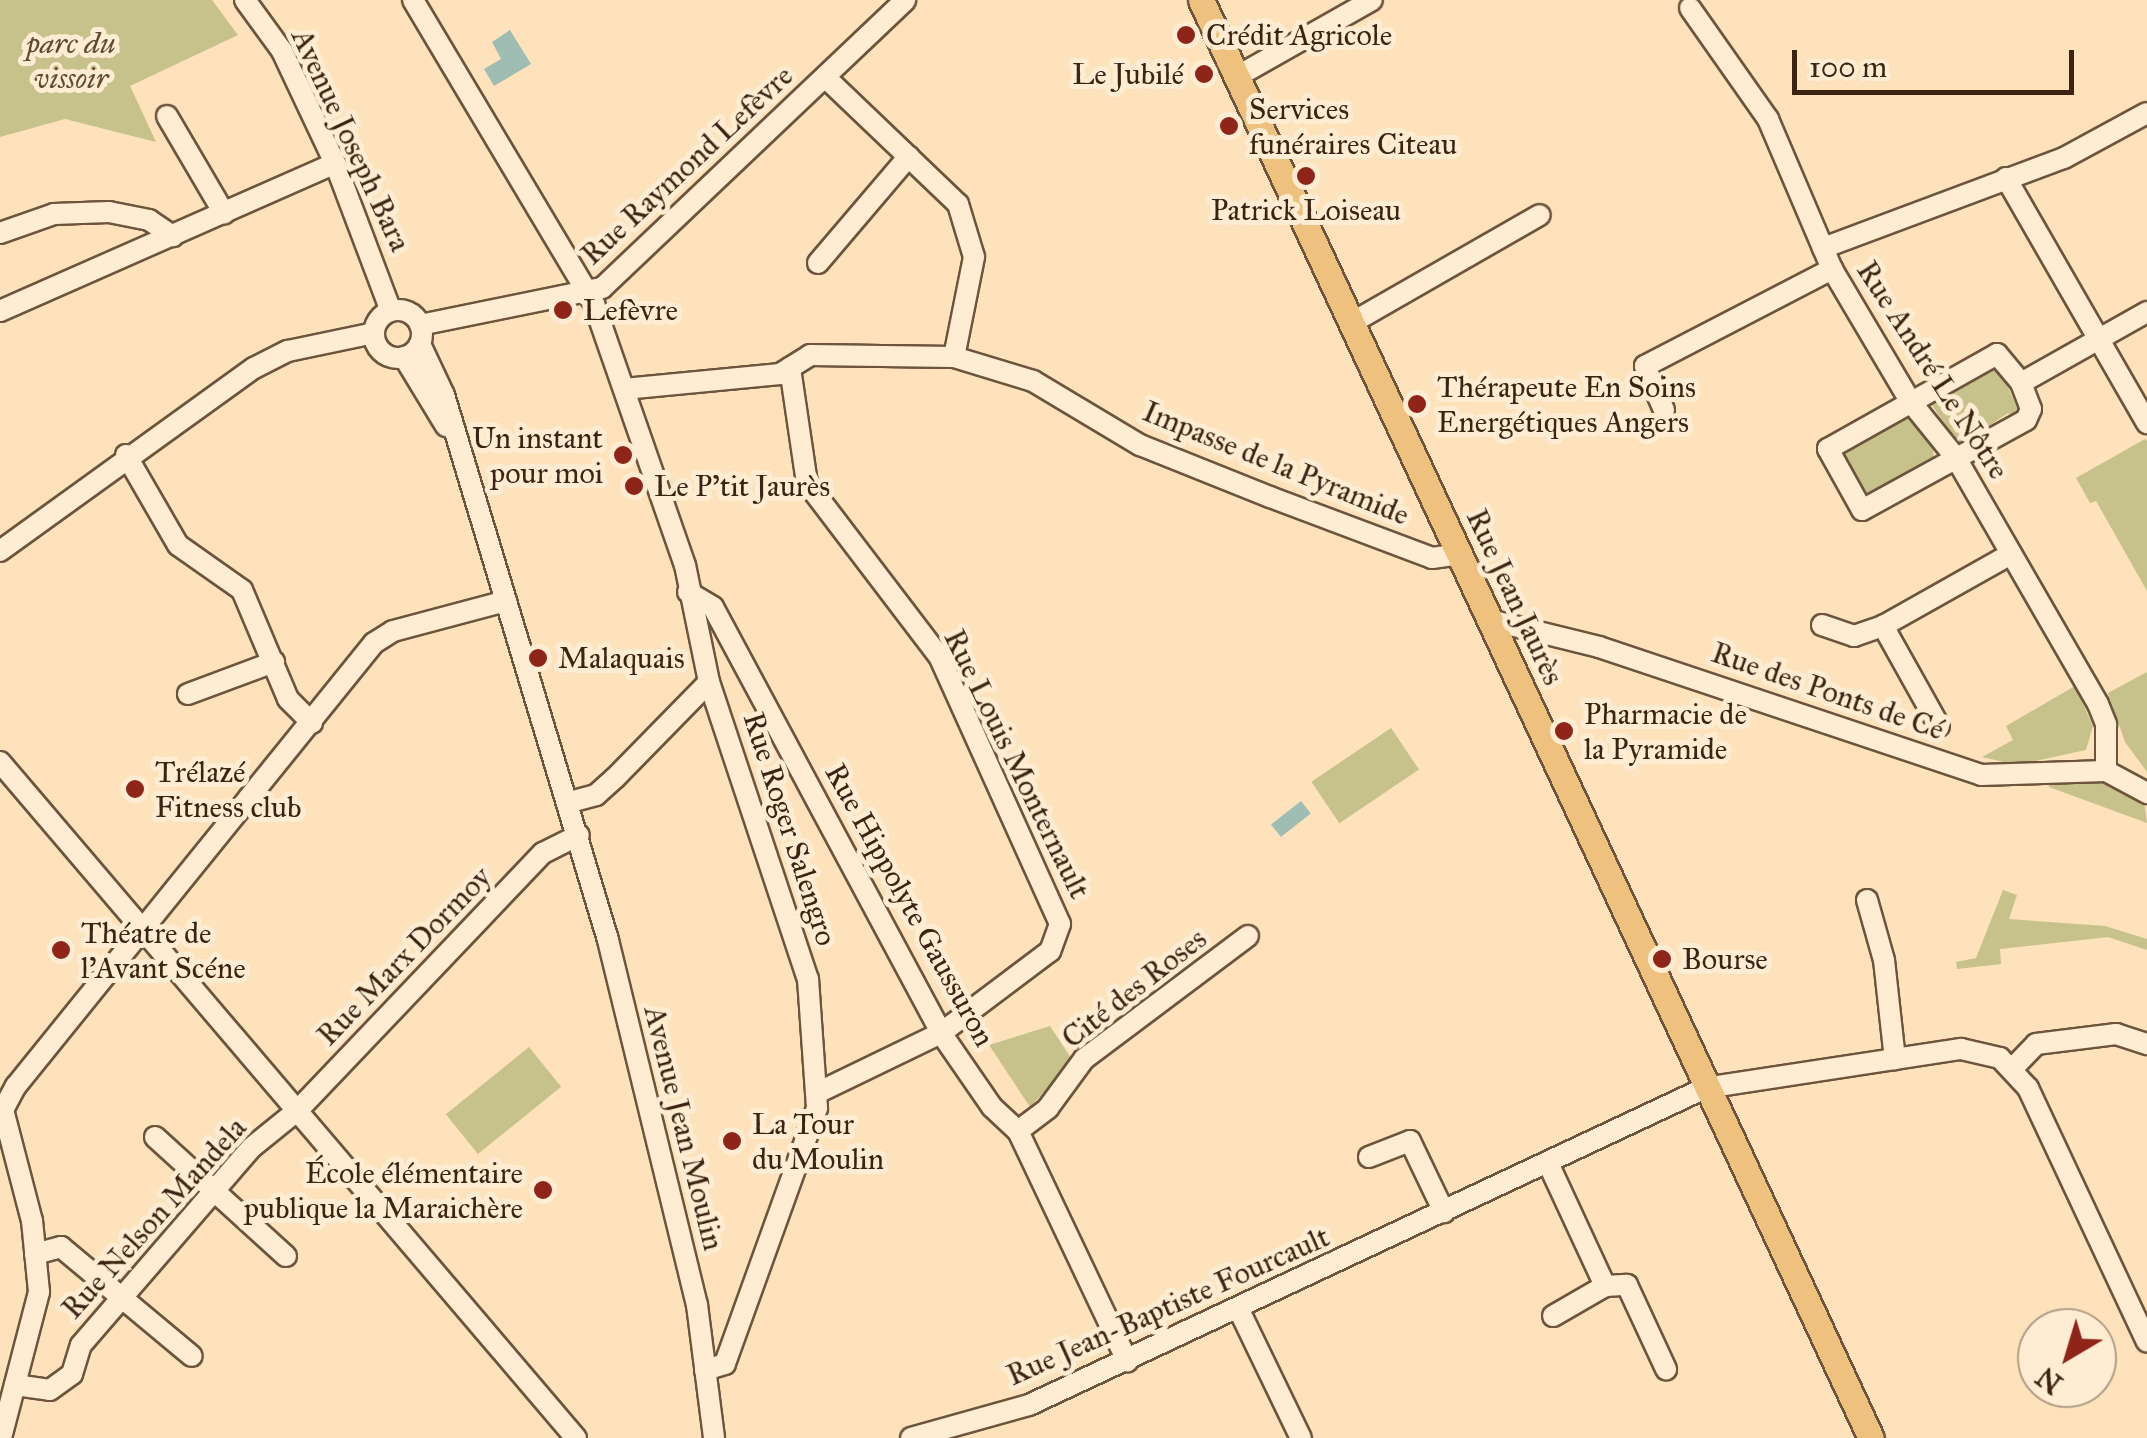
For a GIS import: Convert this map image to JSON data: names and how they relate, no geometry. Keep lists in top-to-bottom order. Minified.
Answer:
{"streets":{"main road":["Rue Jean Jaurès"],"street":["Avenue Joseph Bara","Rue Raymond Lefèvre","Rue André Le Nôtre","Impasse de la Pyramide","Rue des Ponts de Cé","Rue Louis Monternault","Rue Roger Salengro","Rue Hippolyte Gaussuron","Rue Marx Dormoy","Cité des Roses","Avenue Jean Moulin","Rue Nelson Mandela","Rue Jean-Baptiste Fourcault"]},"crossings":[["Rue Raymond Lefèvre","Rue Roger Salengro"],["Rue Raymond Lefèvre","Avenue Jean Moulin"],["Rue André Le Nôtre","Rue des Ponts de Cé"],["Impasse de la Pyramide","Rue Jean Jaurès"],["Impasse de la Pyramide","Rue Louis Monternault"],["Impasse de la Pyramide","Rue Roger Salengro"],["Rue Jean Jaurès","Rue des Ponts de Cé"],["Rue Jean Jaurès","Rue Jean-Baptiste Fourcault"],["Rue Louis Monternault","Rue Roger Salengro"],["Rue Louis Monternault","Rue Hippolyte Gaussuron"],["Rue Roger Salengro","Rue Hippolyte Gaussuron"],["Rue Roger Salengro","Avenue Jean Moulin"],["Rue Hippolyte Gaussuron","Cité des Roses"],["Rue Hippolyte Gaussuron","Rue Jean-Baptiste Fourcault"],["Rue Marx Dormoy","Avenue Jean Moulin"],["Rue Marx Dormoy","Rue Nelson Mandela"]],"parks":["parc du vissoir"],"places":["Crédit Agricole","Le Jubilé","Services funéraires Citeau","Patrick Loiseau","Lefèvre","Thérapeute En Soins Energétiques Angers","Un instant pour moi","Le P’tit Jaurès","Malaquais","Pharmacie de la Pyramide","Trélazé Fitness club","Théatre de l'Avant Scéne","Bourse","La Tour du Moulin","École élémentaire publique la Maraichère"],"scale_bar":"100 m","north":"bottom left"}
